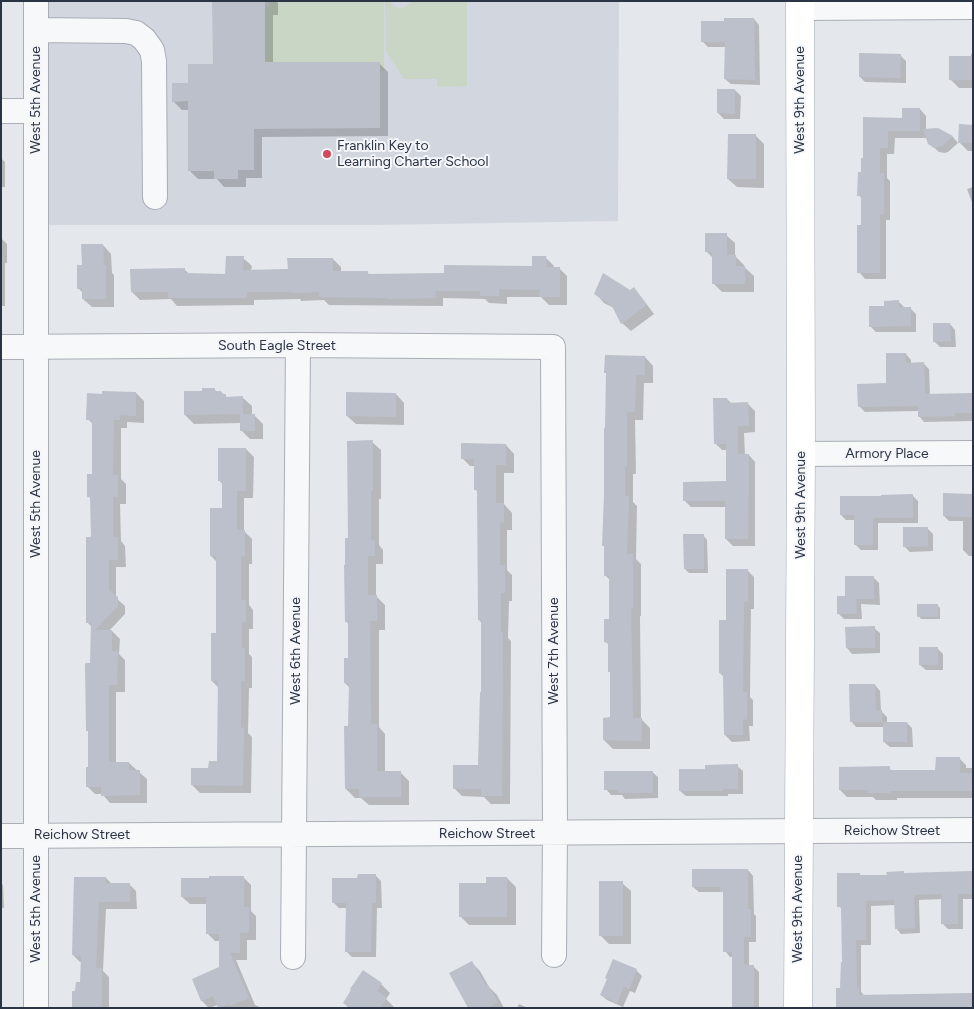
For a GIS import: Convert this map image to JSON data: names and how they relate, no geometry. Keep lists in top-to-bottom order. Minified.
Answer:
{"streets":{"main road":["West 9th Avenue"],"street":["West 5th Avenue","South Eagle Street","Armory Place","West 6th Avenue","West 7th Avenue","Reichow Street"]},"crossings":[["West 5th Avenue","South Eagle Street"],["West 5th Avenue","Reichow Street"],["West 9th Avenue","Armory Place"],["West 9th Avenue","Reichow Street"],["South Eagle Street","West 6th Avenue"],["South Eagle Street","West 7th Avenue"],["West 6th Avenue","Reichow Street"],["West 7th Avenue","Reichow Street"]],"places":["Franklin Key to Learning Charter School"]}
